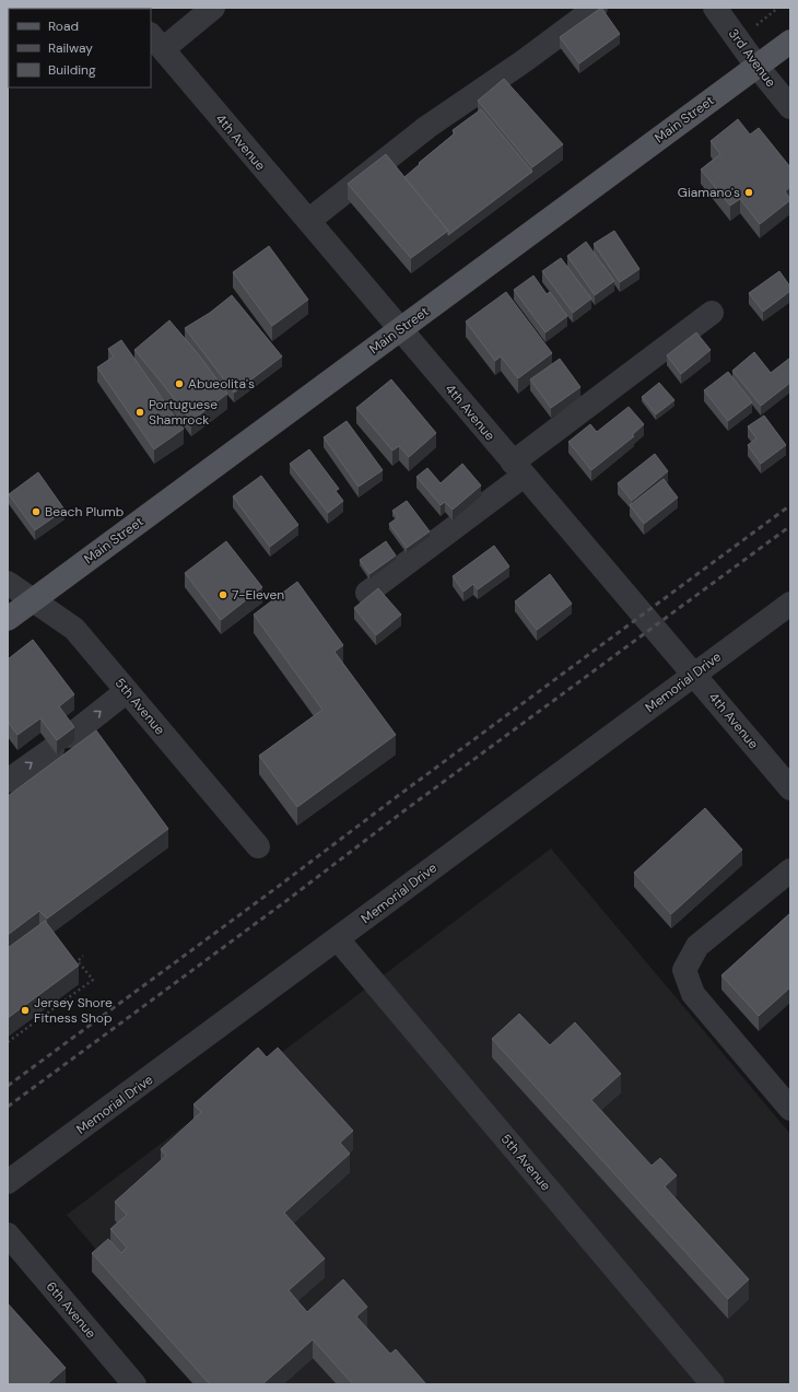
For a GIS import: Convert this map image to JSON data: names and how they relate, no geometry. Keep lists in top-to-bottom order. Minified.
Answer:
{"streets":{"main road":["Main Street"],"street":["3rd Avenue","4th Avenue","Memorial Drive","5th Avenue","6th Avenue"]},"crossings":[["3rd Avenue","Main Street"],["Main Street","4th Avenue"],["Main Street","5th Avenue"],["4th Avenue","Memorial Drive"],["Memorial Drive","5th Avenue"]],"places":["Giamano's","Abueolita's","Portuguese Shamrock","Beach Plumb","7-Eleven","Jersey Shore Fitness Shop"],"legend":["Road","Railway","Building"]}
